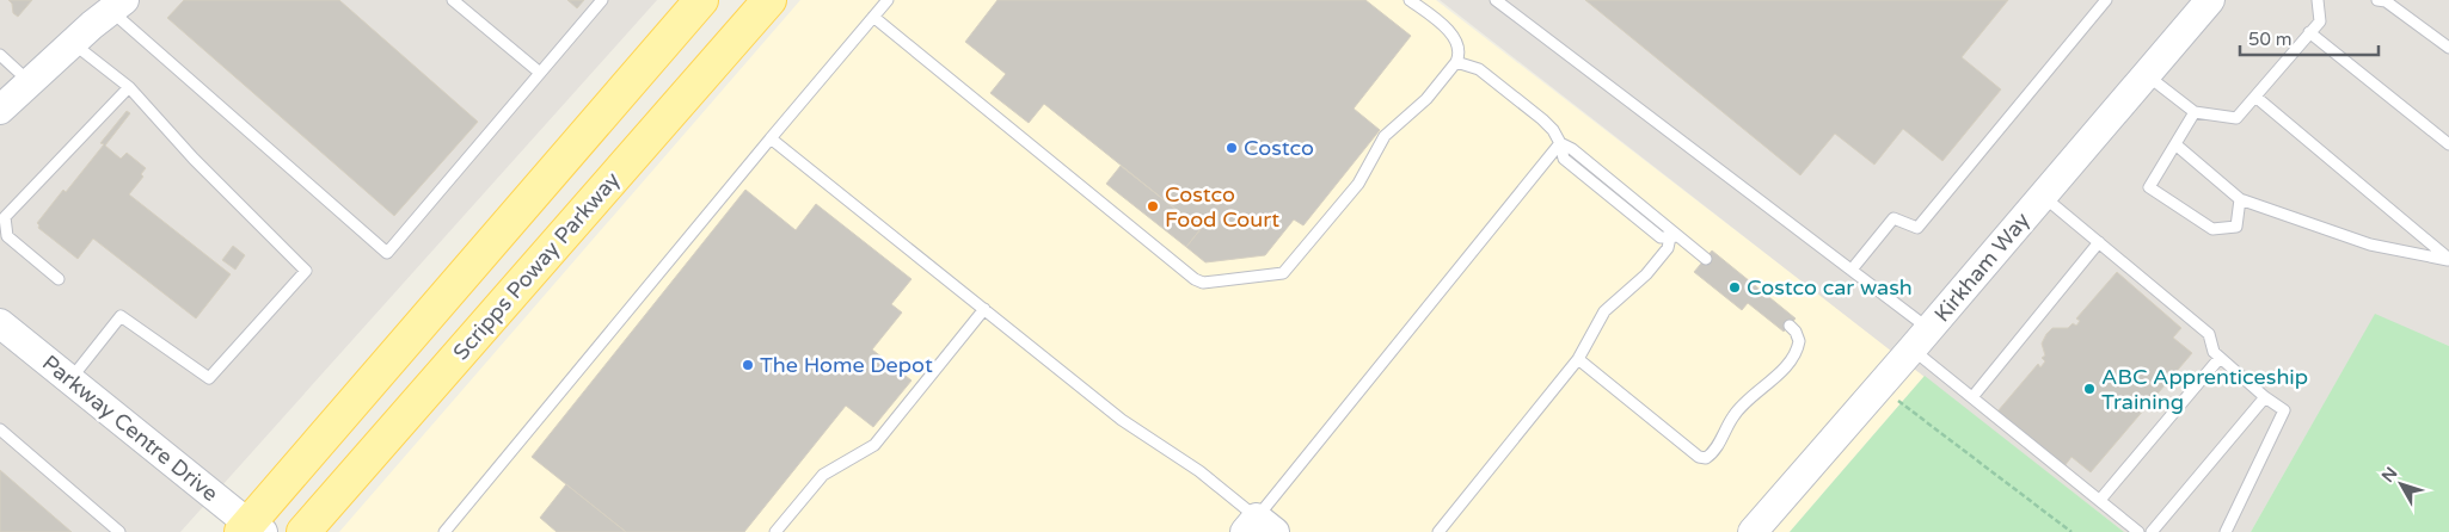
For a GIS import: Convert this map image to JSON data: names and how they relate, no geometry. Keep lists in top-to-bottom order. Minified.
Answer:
{"streets":{"main road":["Scripps Poway Parkway","Kirkham Way","Parkway Centre Drive"]},"places":["Costco","Costco Food Court","Costco car wash","The Home Depot","ABC Apprenticeship Training"],"scale_bar":"50 m","north":"top left"}
